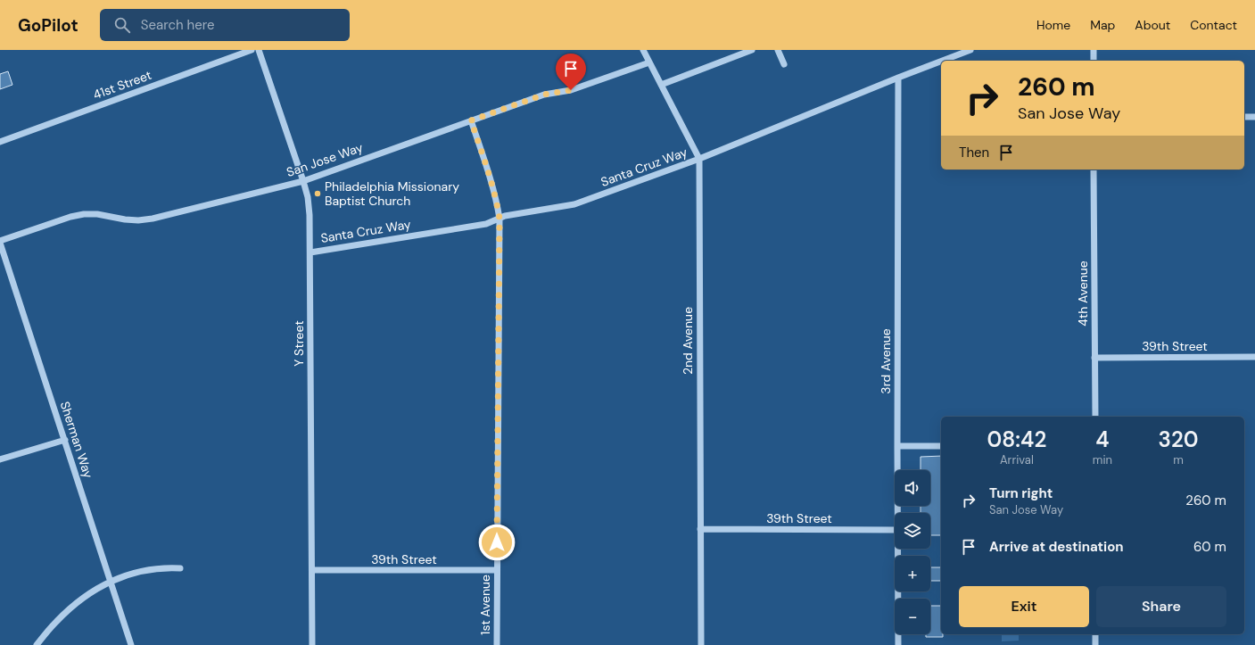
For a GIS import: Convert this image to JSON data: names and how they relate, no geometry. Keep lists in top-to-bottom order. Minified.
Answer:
{"streets":{"street":["41st Street","San Jose Way","Santa Cruz Way","4th Avenue","2nd Avenue","Y Street","39th Street","3rd Avenue","Sherman Way","1st Avenue"]},"crossings":[["San Jose Way","2nd Avenue"],["San Jose Way","Y Street"],["San Jose Way","Sherman Way"],["San Jose Way","1st Avenue"],["Santa Cruz Way","2nd Avenue"],["Santa Cruz Way","Y Street"],["Santa Cruz Way","3rd Avenue"],["Santa Cruz Way","1st Avenue"],["4th Avenue","39th Street"],["2nd Avenue","39th Street"],["Y Street","39th Street"],["39th Street","1st Avenue"]],"places":["Philadelphia Missionary Baptist Church"],"page":{"header":"GoPilot","search":"Search here","nav":["Home","Map","About","Contact"],"turn":["260 m","San Jose Way"],"then":"Then","eta":["08:42","Arrival","4","min","320","m"],"map_buttons":["+","−"],"list":[{"name":"Turn right","note":"San Jose Way","value":"260 m"},{"name":"Arrive at destination","value":"60 m"}],"buttons":["Exit","Share"]}}
